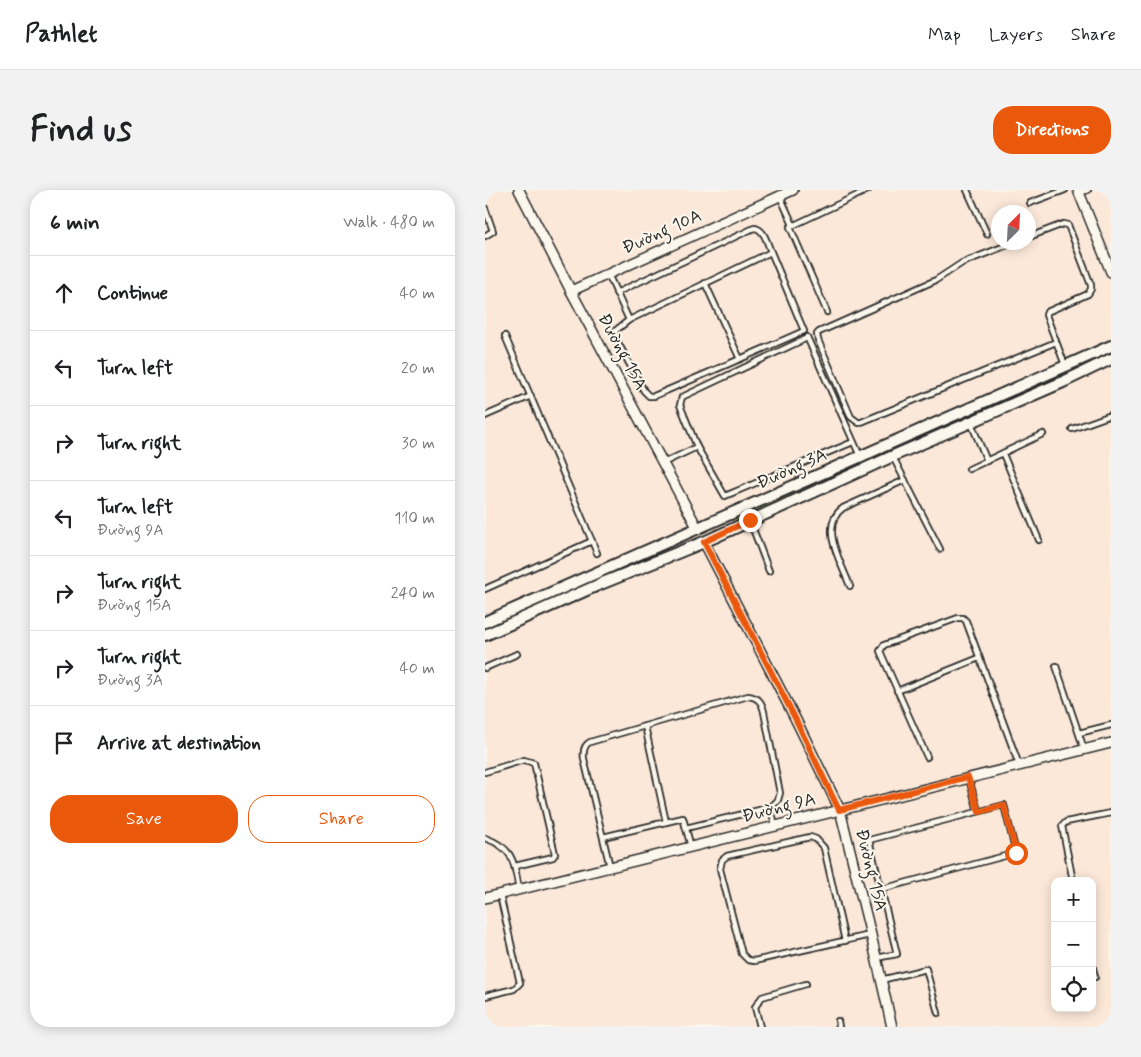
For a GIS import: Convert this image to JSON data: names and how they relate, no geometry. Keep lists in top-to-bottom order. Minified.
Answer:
{"streets":{"street":["Đường 10A","Đường 15A","Đường 3A","Đường 9A"]},"crossings":[["Đường 10A","Đường 15A"],["Đường 15A","Đường 3A"],["Đường 15A","Đường 9A"]],"north":"top right","page":{"header":"Pathlet","nav":["Map","Layers","Share"],"buttons":["Directions",["Save","Share"]],"title":"Find us","heading":["6 min","Walk · 480 m"],"list":[["Continue","40 m"],["Turn left","20 m"],["Turn right","30 m"],["Turn left","Đường 9A","110 m"],["Turn right","Đường 15A","240 m"],["Turn right","Đường 3A","40 m"],"Arrive at destination"],"map_buttons":["+","−"]}}
